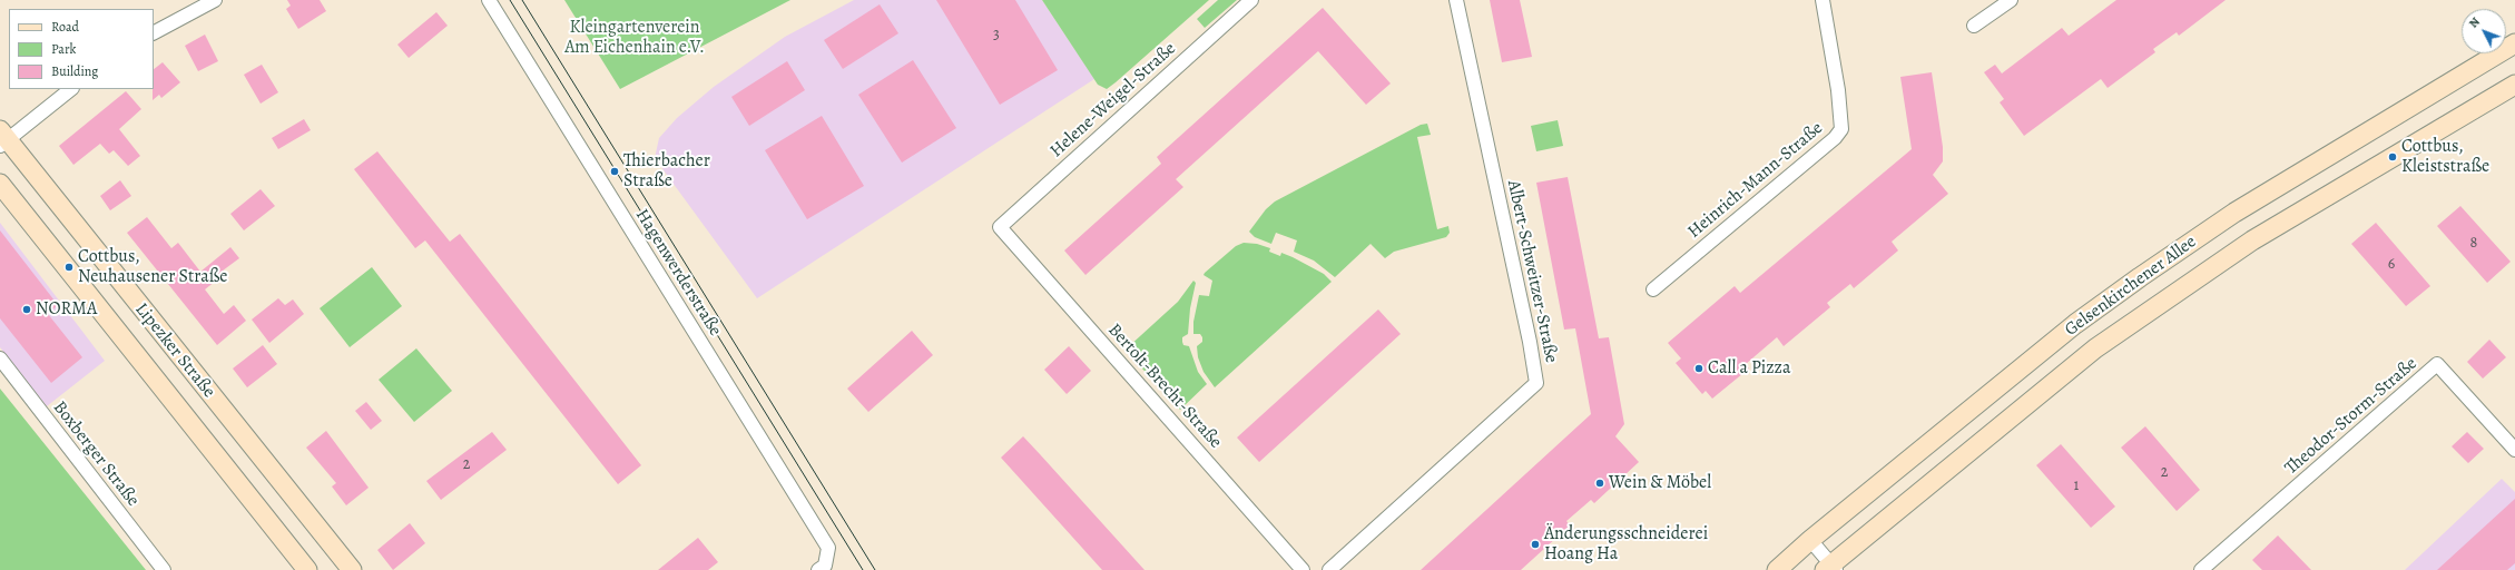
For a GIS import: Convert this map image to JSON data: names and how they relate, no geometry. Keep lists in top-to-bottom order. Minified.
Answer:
{"streets":{"main road":["Gelsenkirchener Allee","Lipezker Straße"],"street":["Helene-Weigel-Straße","Heinrich-Mann-Straße","Albert-Schweitzer-Straße","Hagenwerderstraße","Bertolt-Brecht-Straße","Theodor-Storm-Straße","Boxberger Straße"]},"crossings":[["Helene-Weigel-Straße","Bertolt-Brecht-Straße"]],"parks":["Kleingartenverein Am Eichenhain e.V."],"places":["Cottbus, Kleiststraße","Thierbacher Straße","Cottbus, Neuhausener Straße","NORMA","Call a Pizza","Wein & Möbel","Änderungsschneiderei Hoang Ha"],"house_numbers":["3","8","6","2","2","1"],"legend":["Road","Park","Building"],"north":"top left"}
